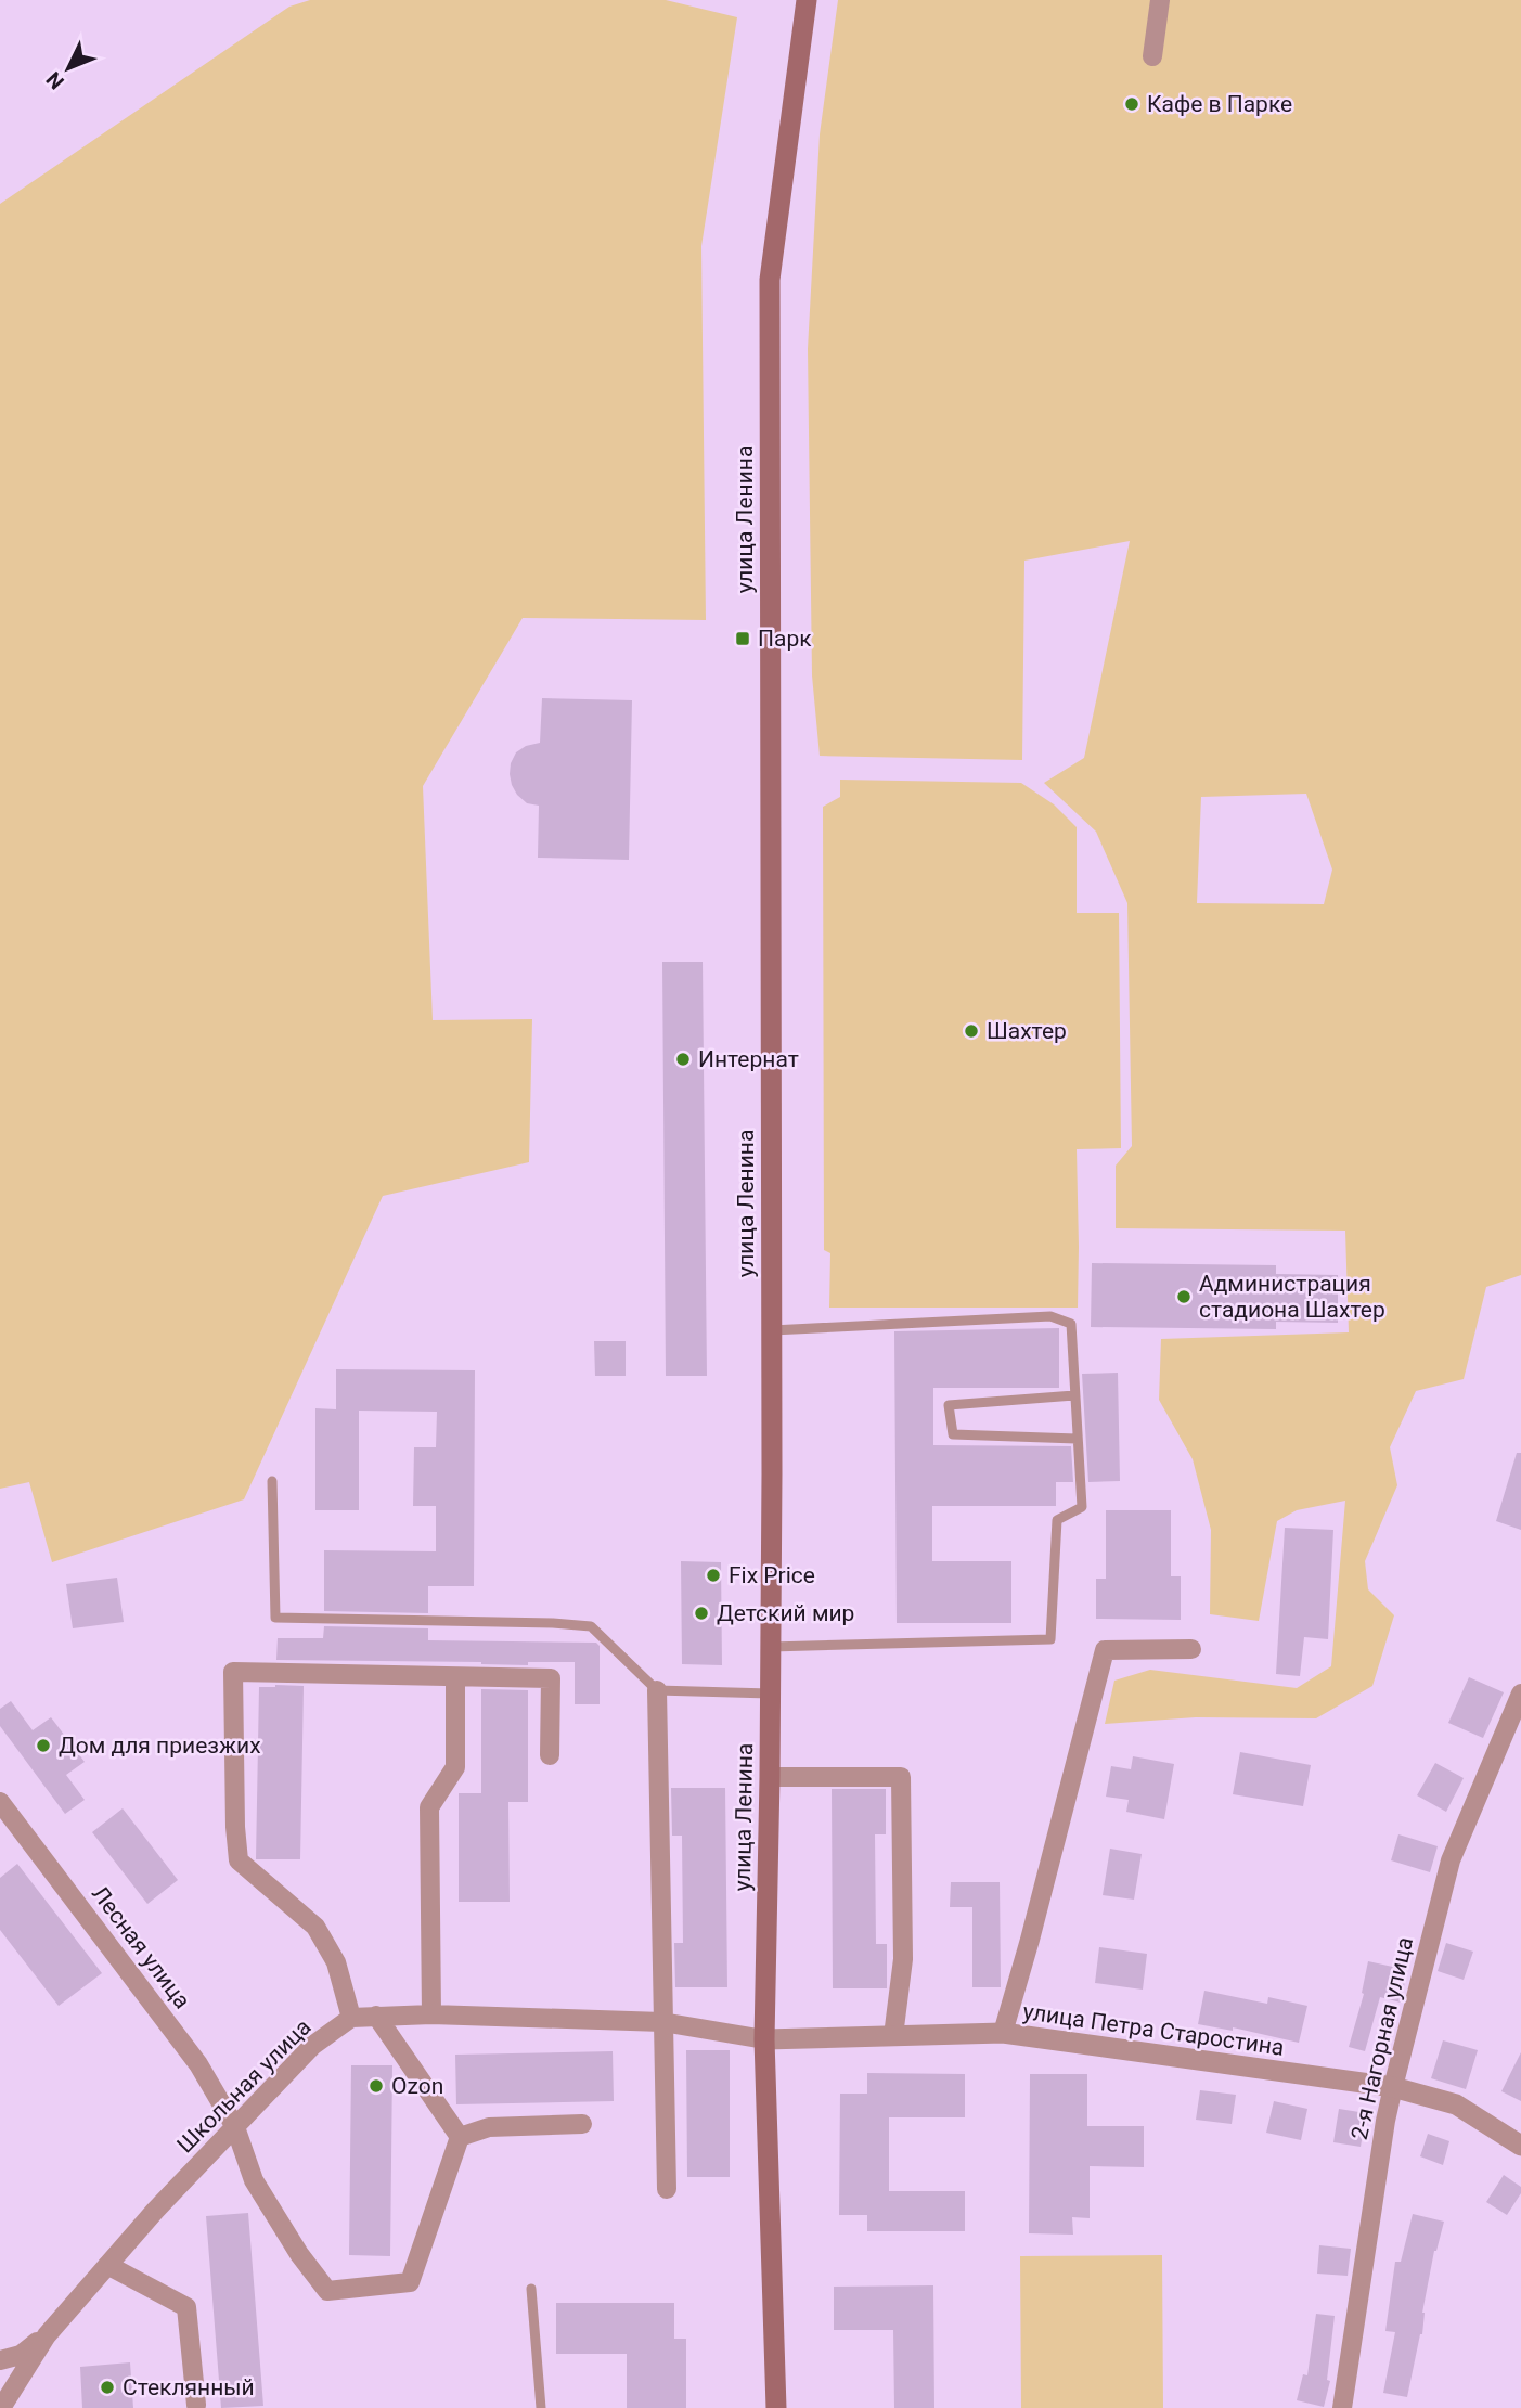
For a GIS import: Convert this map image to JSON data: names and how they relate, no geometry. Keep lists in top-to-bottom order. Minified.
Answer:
{"streets":{"main road":["улица Ленина"],"street":["Лесная улица","улица Петра Старостина","2-я Нагорная улица","Школьная улица"]},"crossings":[["улица Ленина","улица Петра Старостина"],["Лесная улица","Школьная улица"],["улица Петра Старостина","2-я Нагорная улица"]],"places":{"other":["Кафе в Парке","Шахтер","Интернат","Администрация стадиона Шахтер","Fix Price","Детский мир","Дом для приезжих","Ozon","Стеклянный"],"transit":["Парк"]},"north":"bottom left"}
